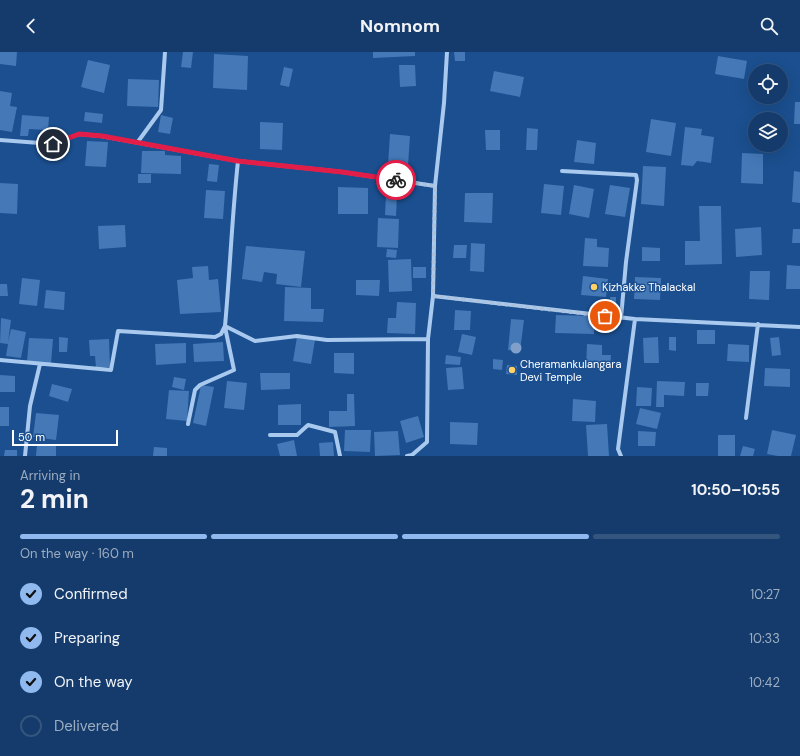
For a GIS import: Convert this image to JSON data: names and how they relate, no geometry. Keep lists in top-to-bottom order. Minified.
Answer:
{"places":["Kizhakke Thalackal","Cheramankulangara Devi Temple"],"scale_bar":"50 m","page":{"header":"Nomnom","scale":"50 m","heading":["2 min","Arriving in","10:50–10:55"],"bar":"On the way · 160 m","list":[["Confirmed","10:27"],["Preparing","10:33"],["On the way","10:42"],"Delivered"]}}
